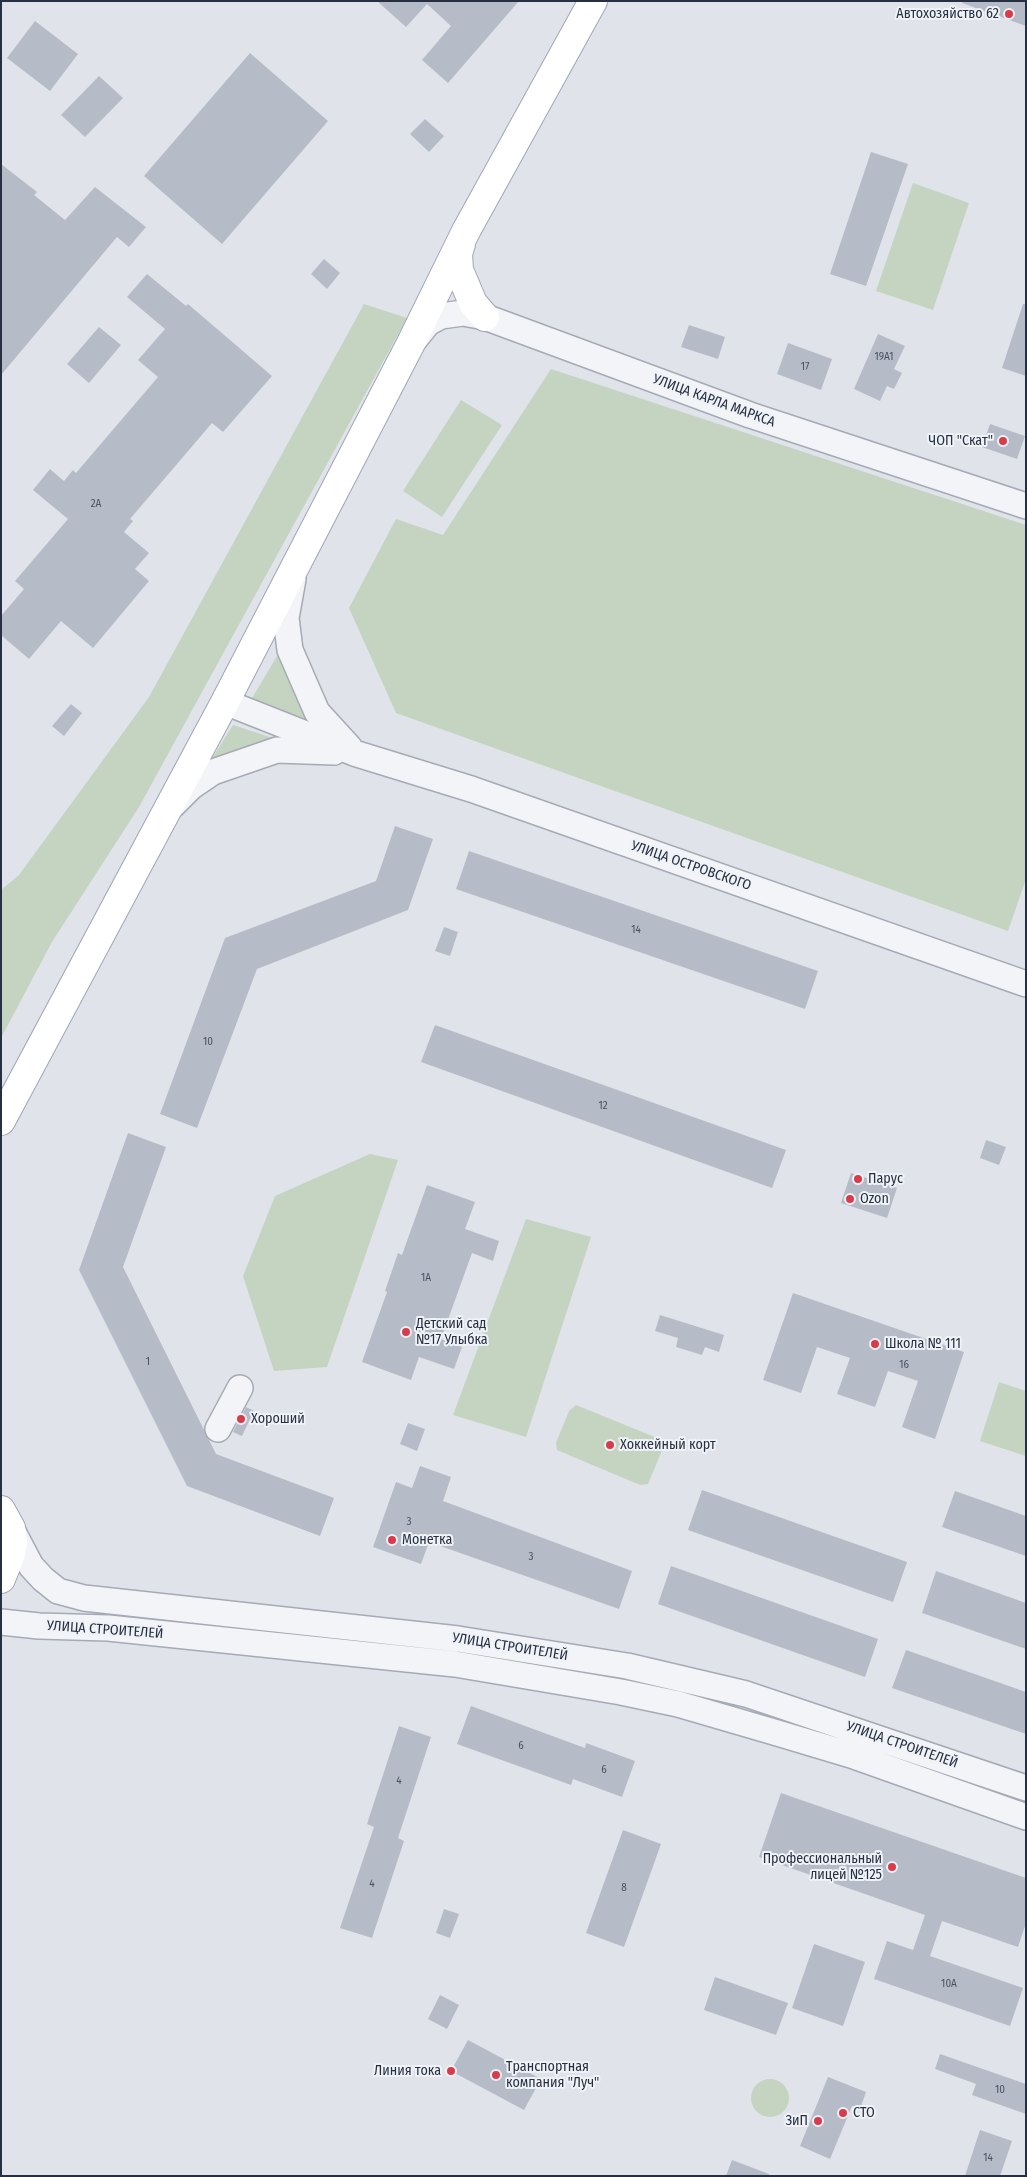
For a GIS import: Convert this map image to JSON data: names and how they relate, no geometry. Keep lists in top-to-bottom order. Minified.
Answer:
{"streets":{"street":["УЛИЦА КАРЛА МАРКСА","УЛИЦА ОСТРОВСКОГО","УЛИЦА СТРОИТЕЛЕЙ"]},"places":["Автохозяйство 62","ЧОП \"Скат\"","Парус","Ozon","Детский сад №17 Улыбка","Школа № 111","Хороший","Хоккейный корт","Монетка","Профессиональный лицей №125","Линия тока","Транспортная компания \"Луч\"","СТО","ЗиП"],"house_numbers":["19А1","17","2А","14","10","12","1А","1","16","3","3","6","6","4","4","8","10А","10","14"]}
